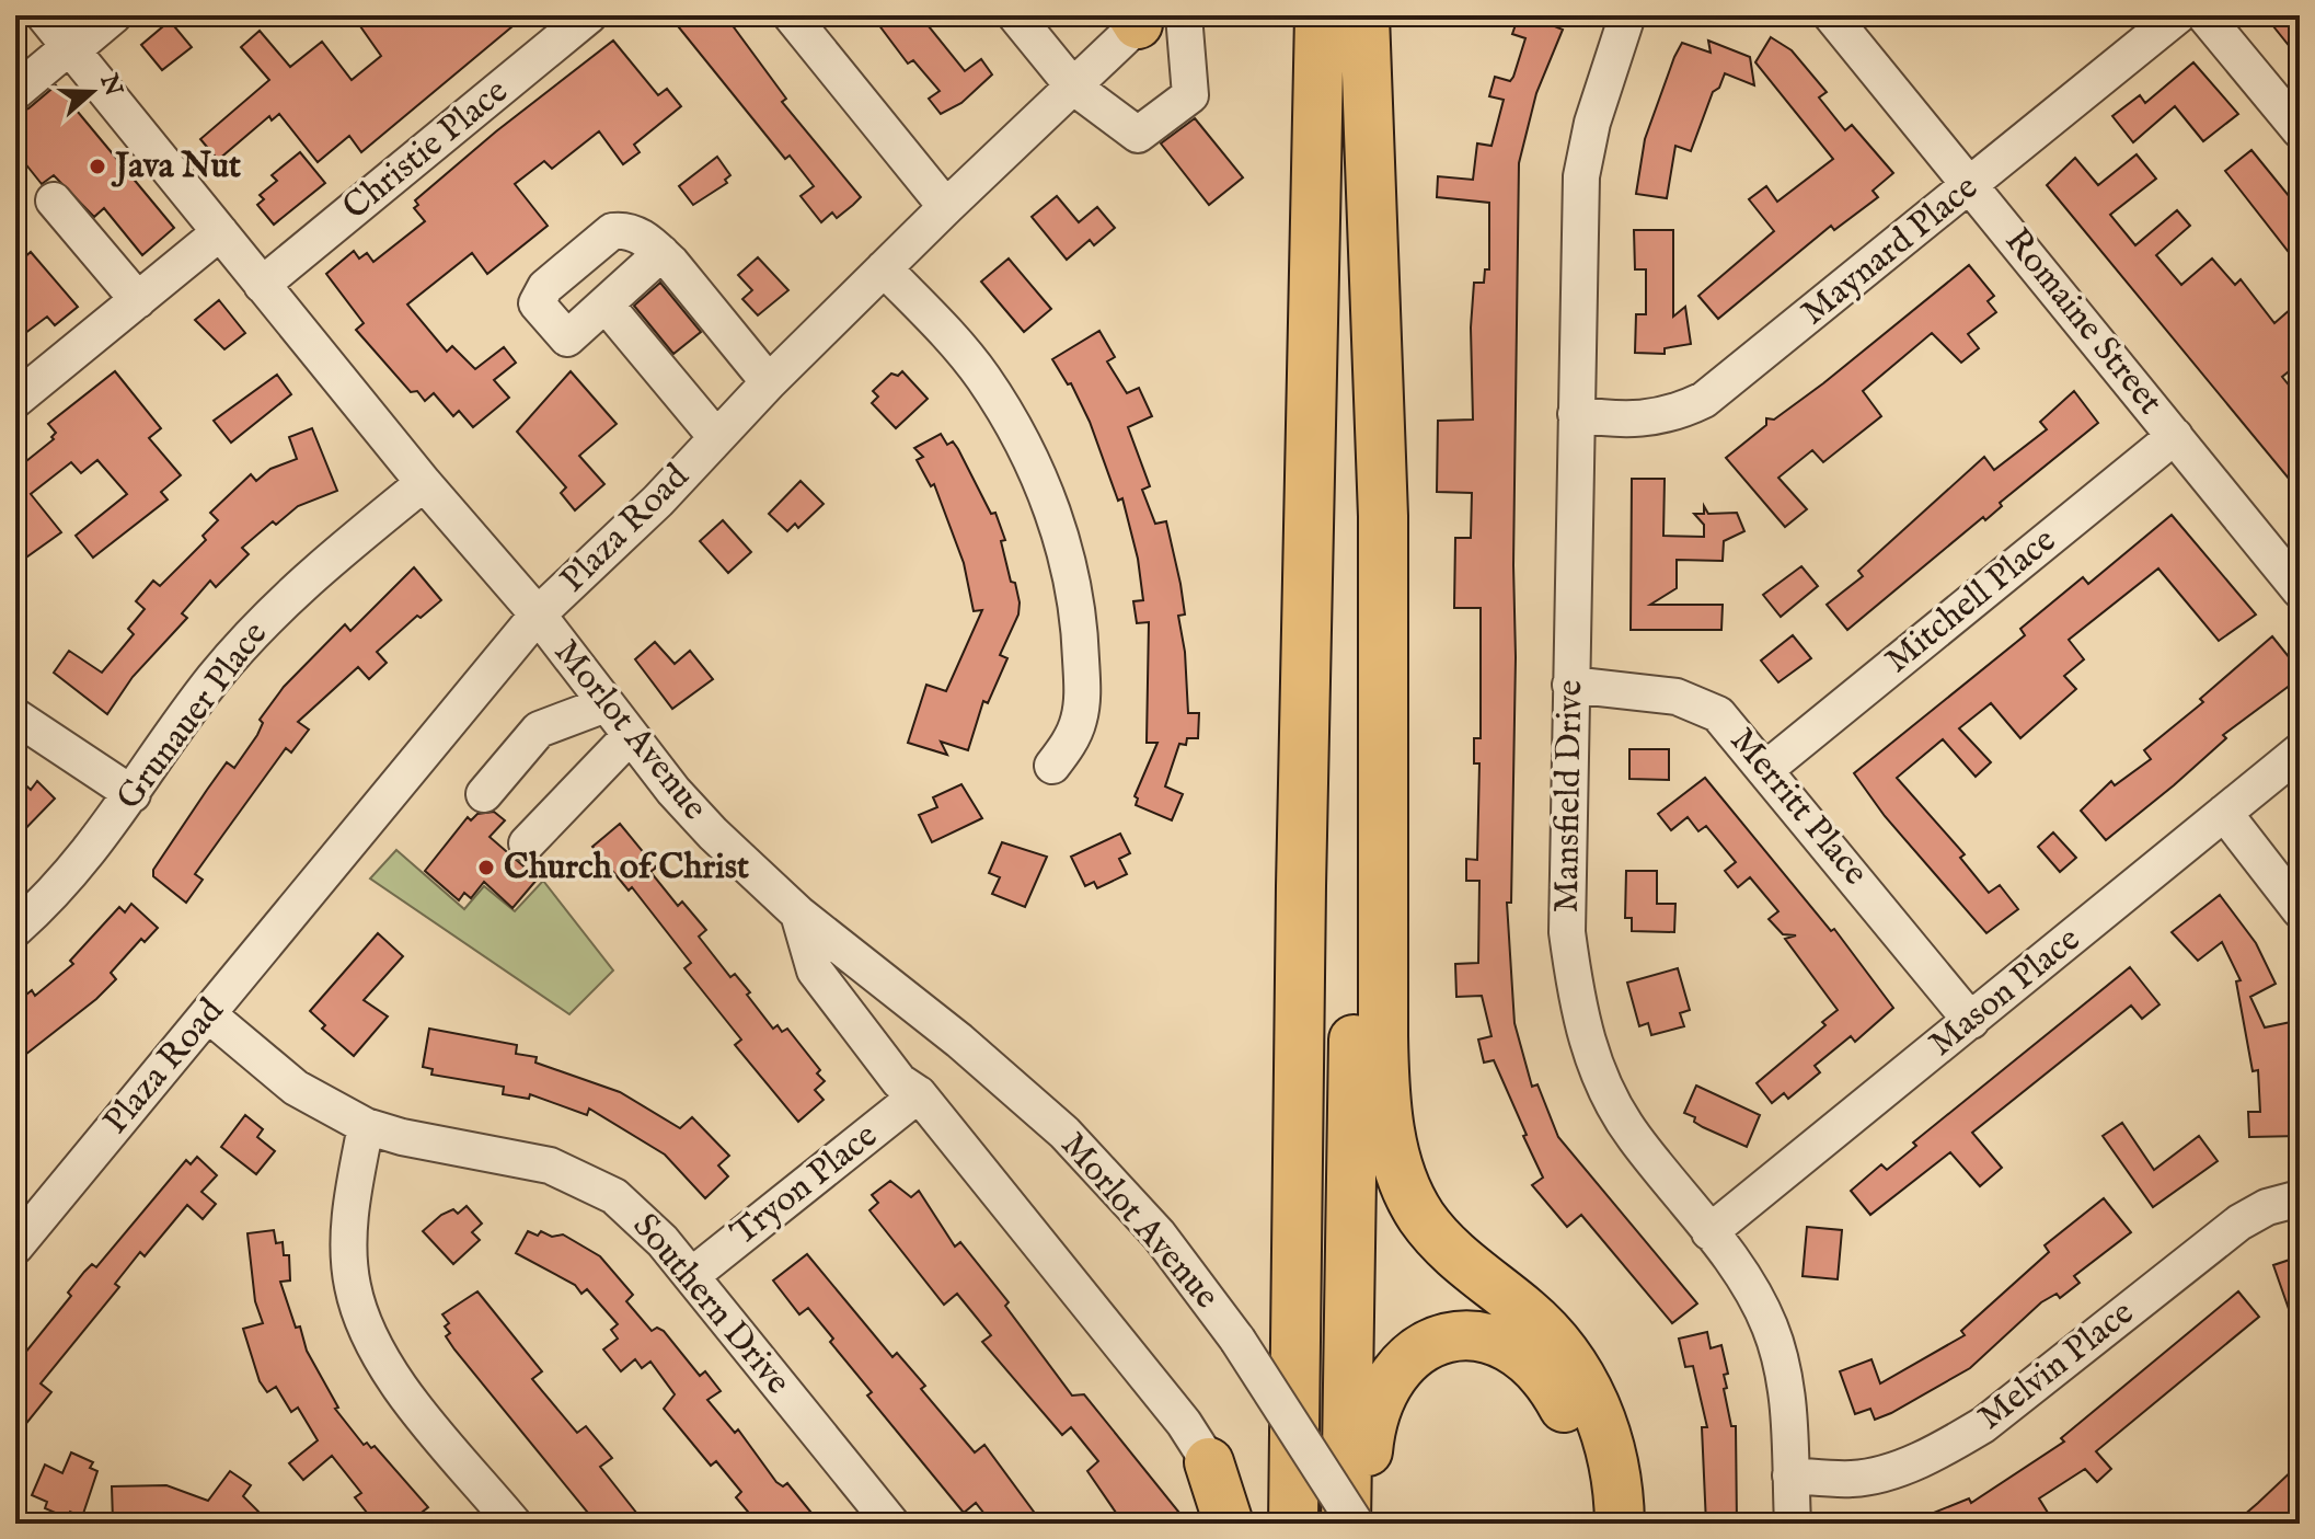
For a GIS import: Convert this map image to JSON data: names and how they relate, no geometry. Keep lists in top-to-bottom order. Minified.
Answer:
{"streets":{"street":["Christie Place","Maynard Place","Romaine Street","Plaza Road","Mitchell Place","Grunauer Place","Morlot Avenue","Mansfield Drive","Merritt Place","Mason Place","Tryon Place","Southern Drive","Melvin Place"]},"crossings":[["Christie Place","Morlot Avenue"],["Maynard Place","Romaine Street"],["Maynard Place","Mansfield Drive"],["Romaine Street","Mitchell Place"],["Plaza Road","Morlot Avenue"],["Plaza Road","Southern Drive"],["Mitchell Place","Merritt Place"],["Grunauer Place","Morlot Avenue"],["Mansfield Drive","Merritt Place"],["Mansfield Drive","Mason Place"],["Mansfield Drive","Melvin Place"],["Merritt Place","Mason Place"],["Tryon Place","Southern Drive"]],"places":["Java Nut","Church of Christ"],"north":"right"}
